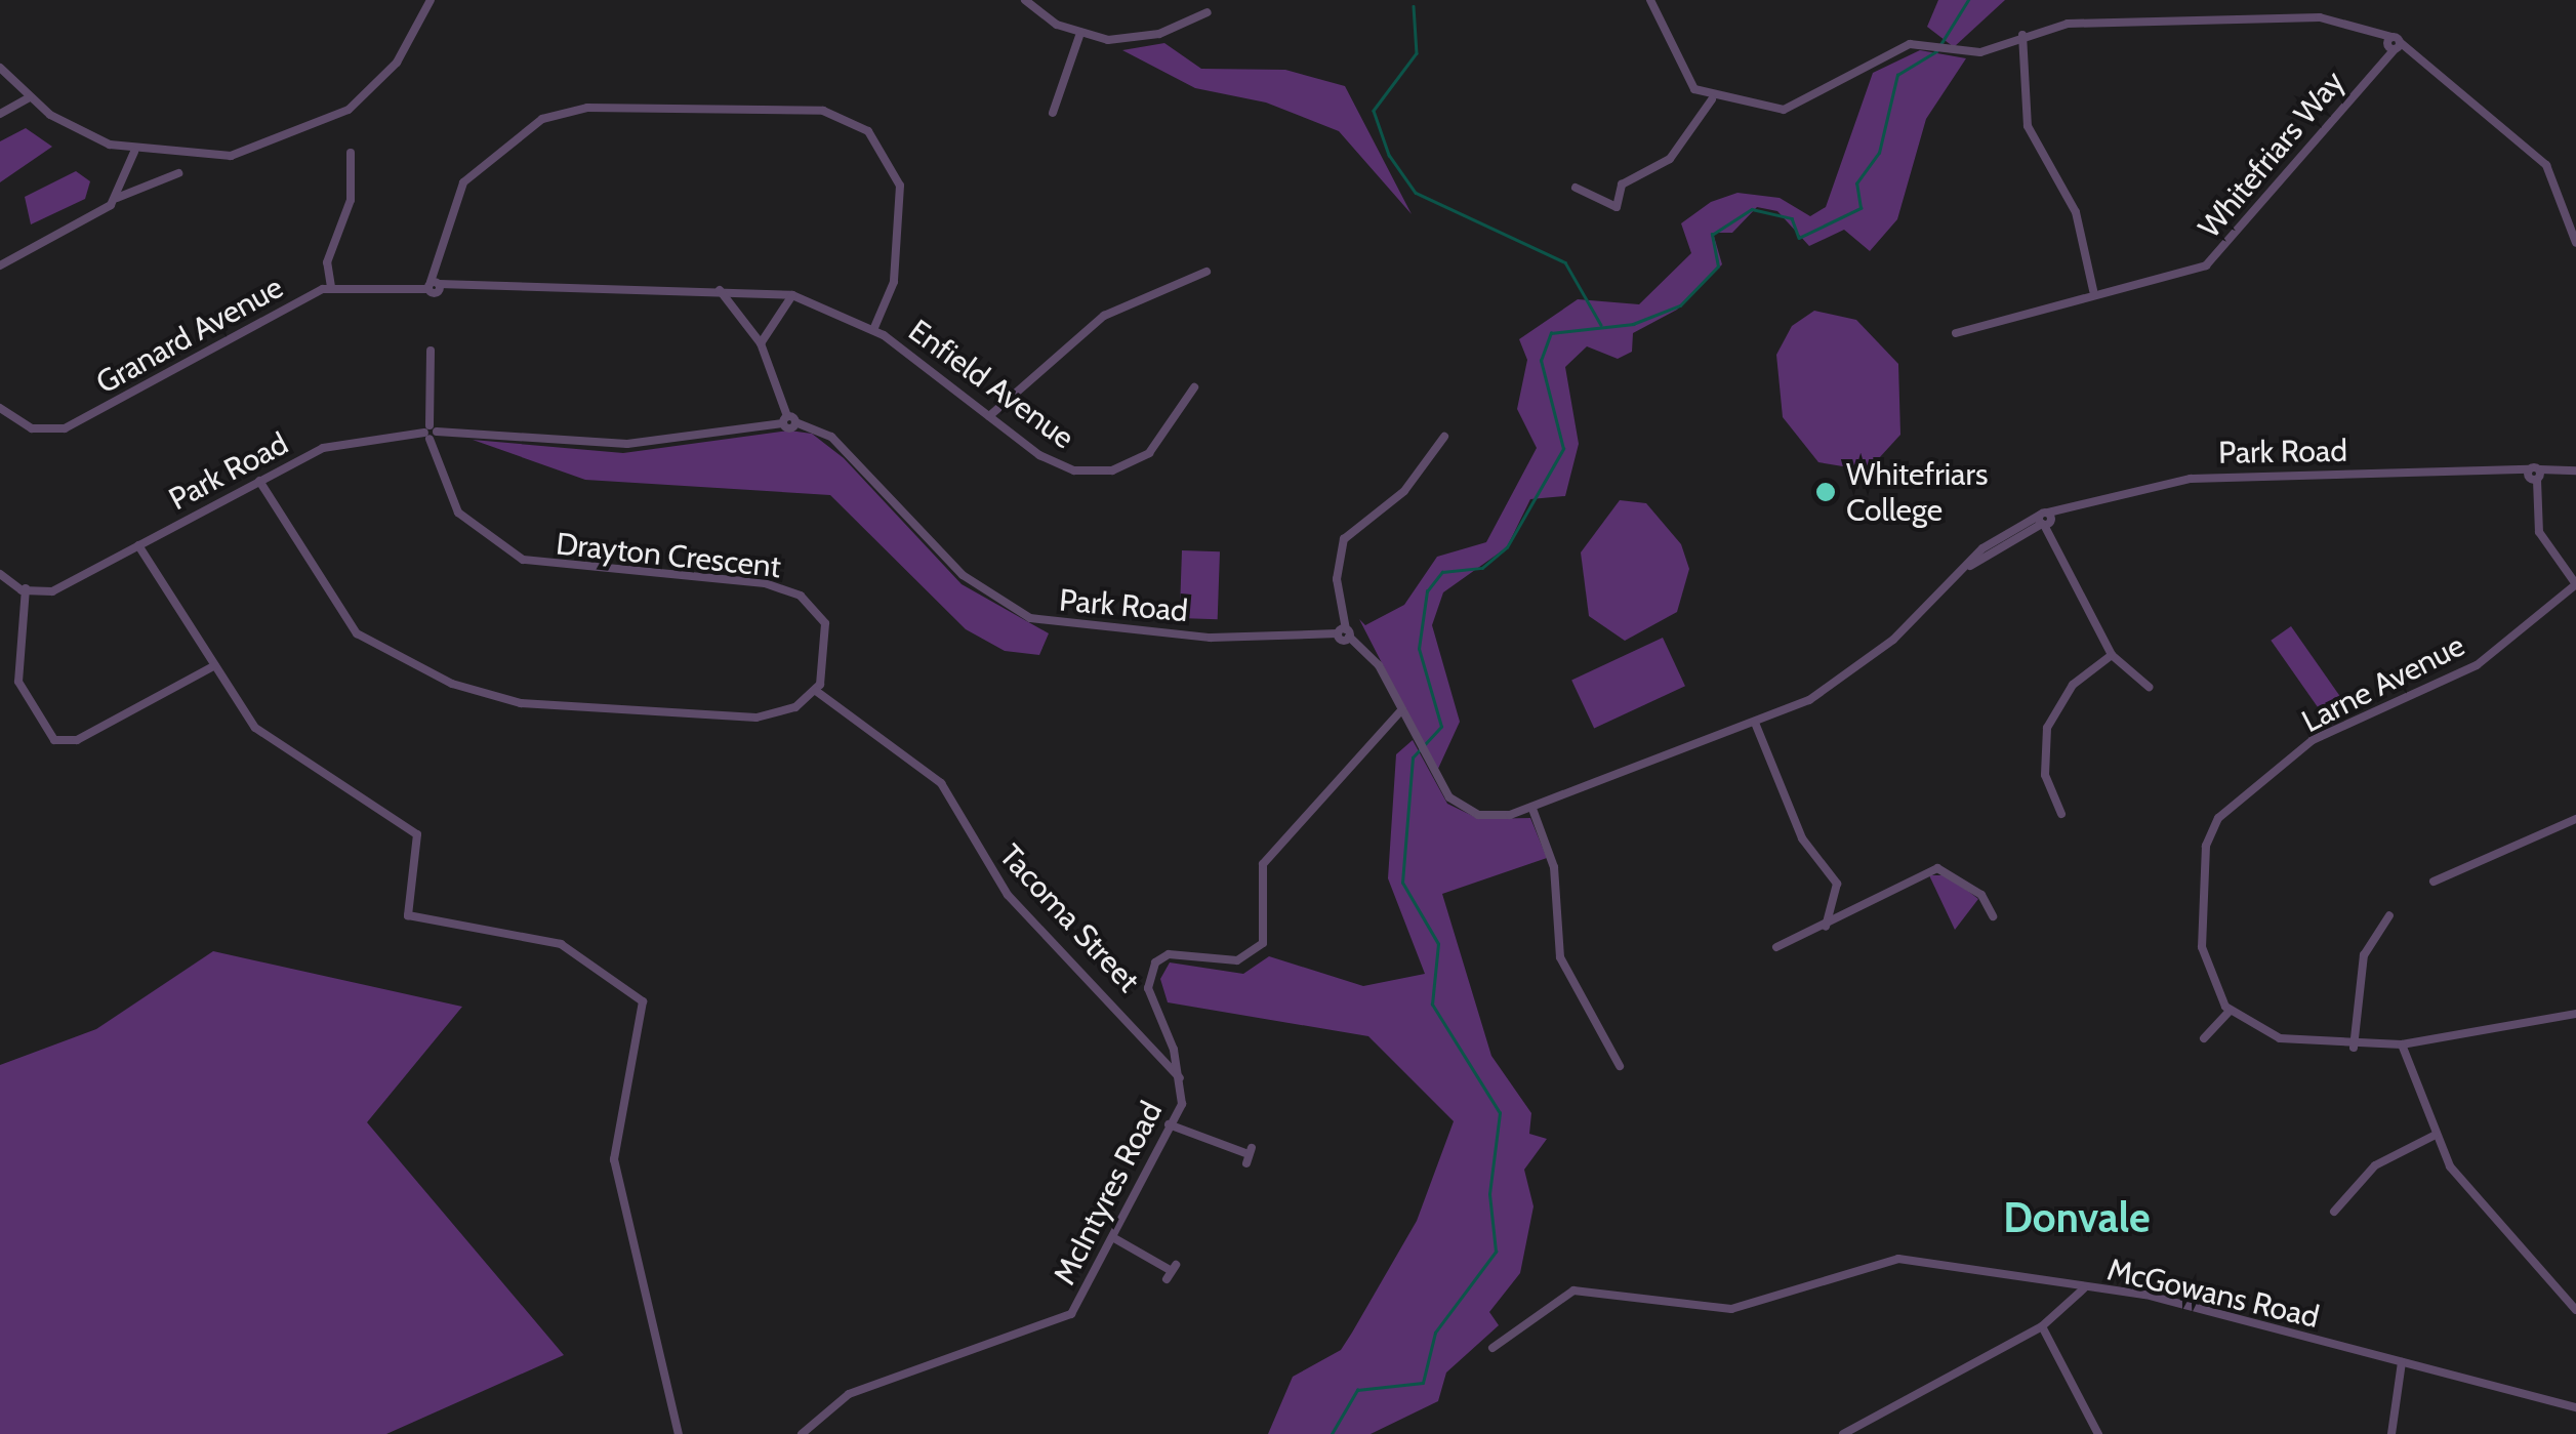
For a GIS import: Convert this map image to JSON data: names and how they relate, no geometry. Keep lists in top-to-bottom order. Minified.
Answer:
{"streets":{"street":["Whitefriars Way","Granard Avenue","Enfield Avenue","Park Road","Drayton Crescent","Larne Avenue","Tacoma Street","McIntyres Road","McGowans Road"]},"crossings":[["Granard Avenue","Enfield Avenue"],["Park Road","Drayton Crescent"],["Park Road","McIntyres Road"],["Drayton Crescent","Tacoma Street"],["Tacoma Street","McIntyres Road"]],"districts":["Donvale"],"places":["Whitefriars College"]}
